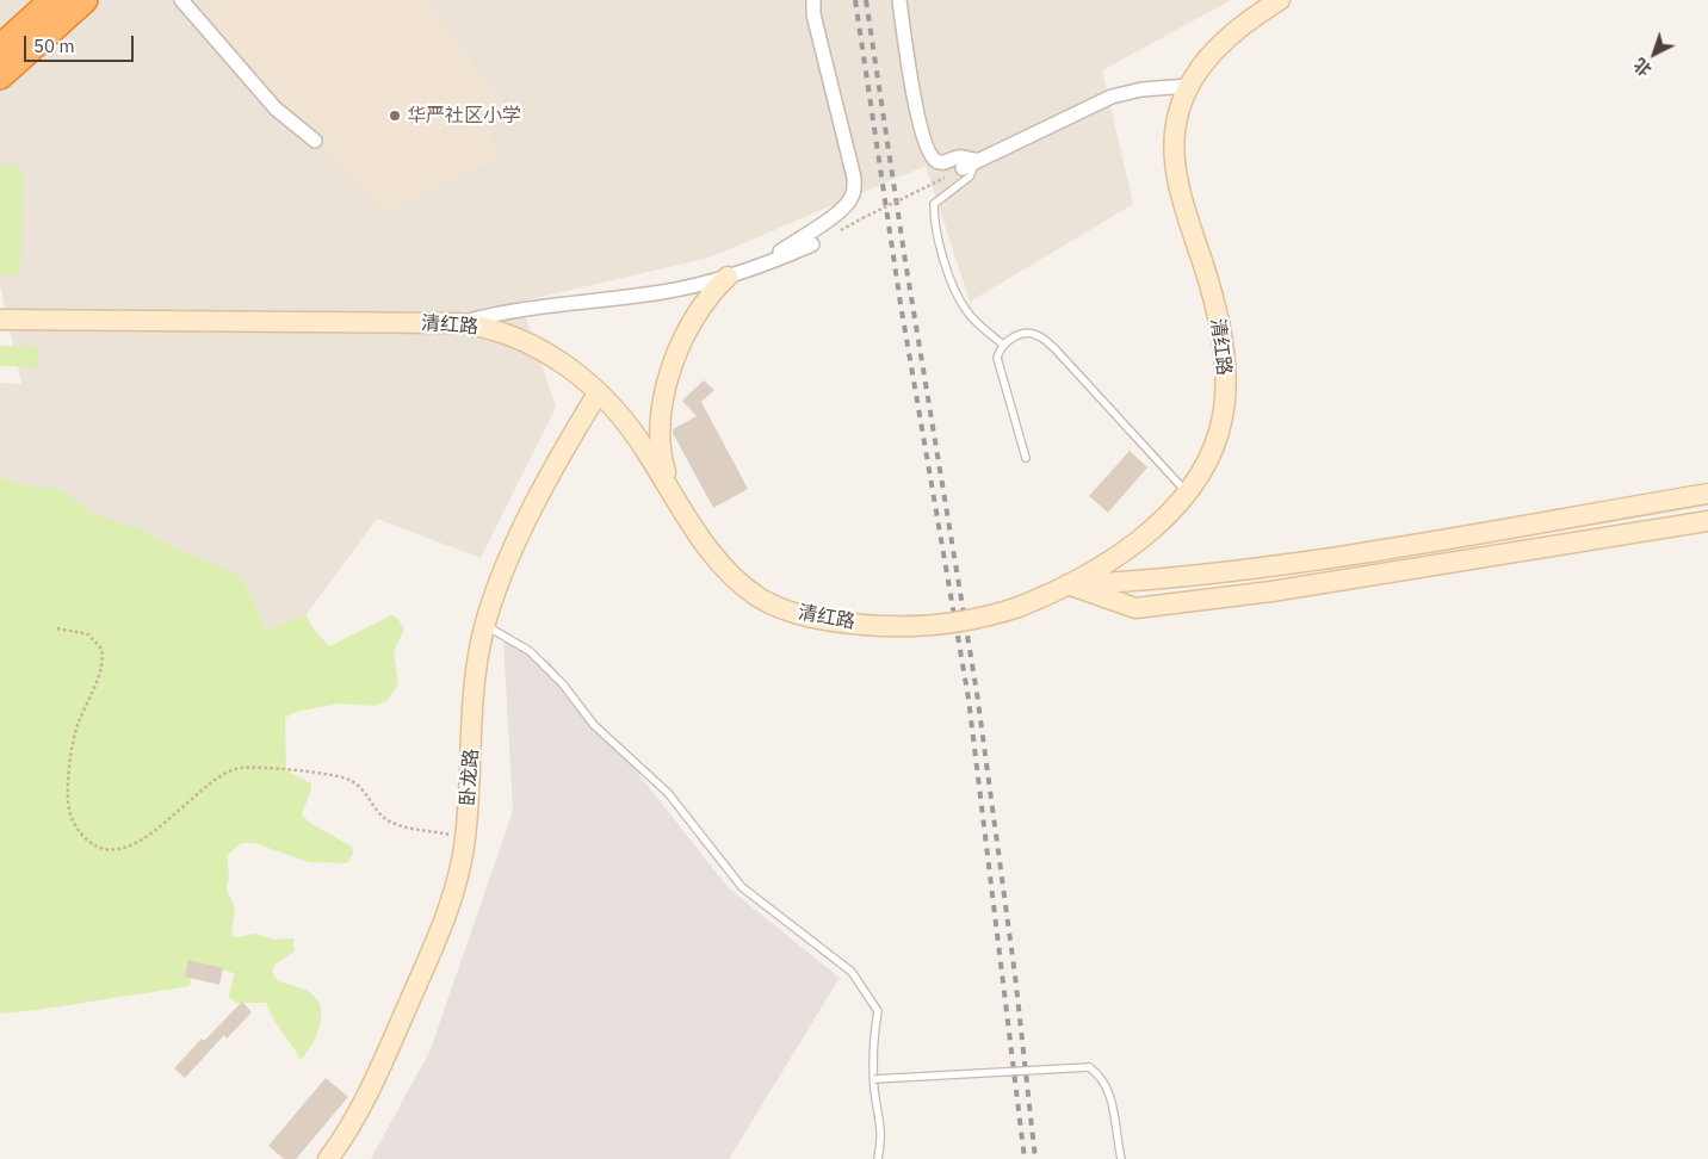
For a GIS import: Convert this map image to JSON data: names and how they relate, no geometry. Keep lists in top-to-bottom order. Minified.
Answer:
{"streets":{"main road":["清红路","卧龙路"]},"crossings":[["清红路","卧龙路"]],"places":["华严社区小学"],"scale_bar":"50 m","north":"bottom left"}
